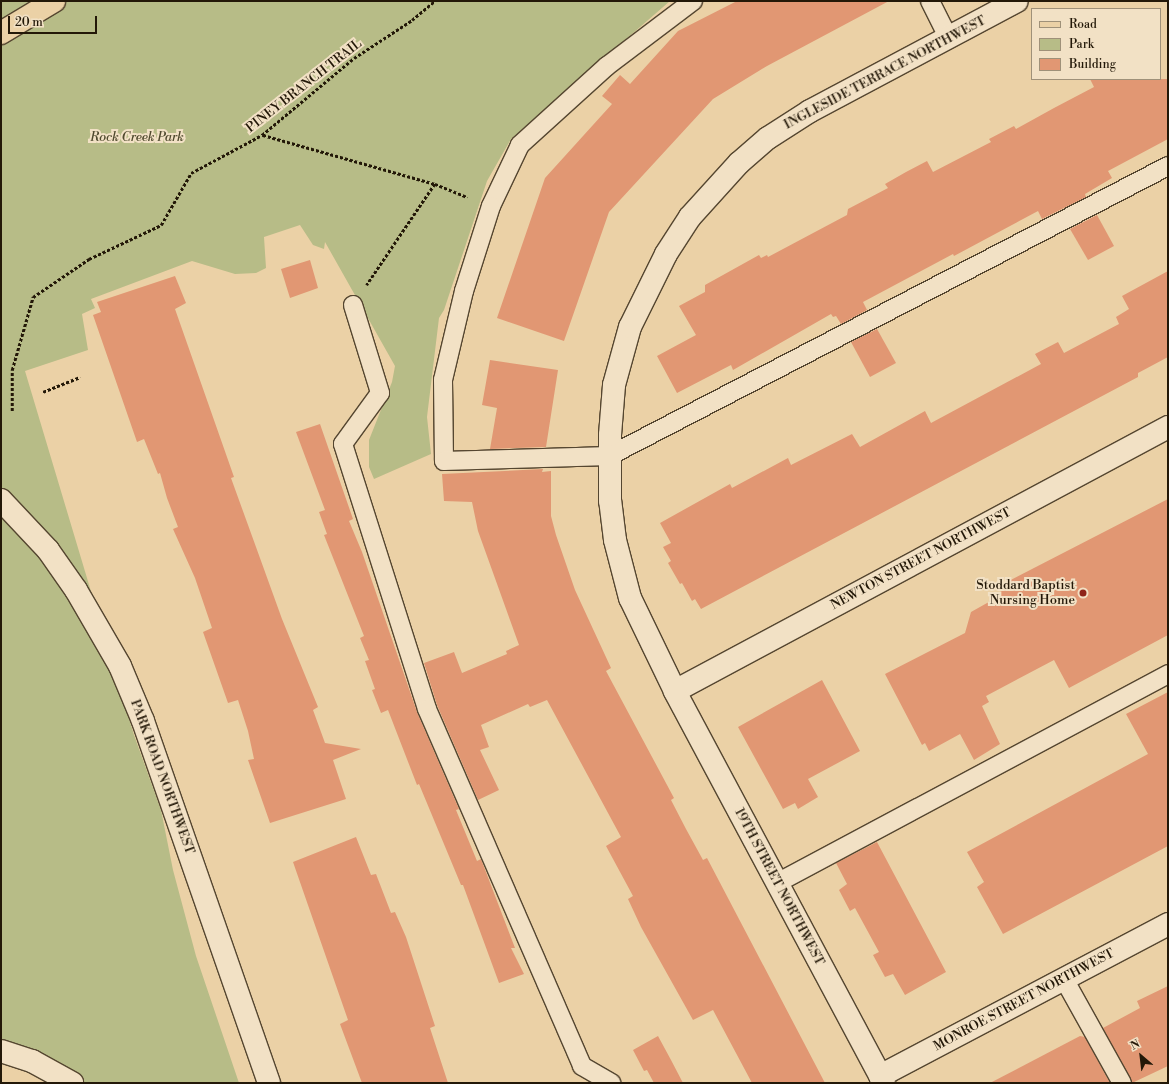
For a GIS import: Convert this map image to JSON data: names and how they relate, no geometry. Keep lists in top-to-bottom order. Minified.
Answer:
{"streets":{"street":["INGLESIDE TERRACE NORTHWEST","NEWTON STREET NORTHWEST","PARK ROAD NORTHWEST","19TH STREET NORTHWEST","MONROE STREET NORTHWEST"],"path":["PINEY BRANCH TRAIL"]},"crossings":[["INGLESIDE TERRACE NORTHWEST","NEWTON STREET NORTHWEST"],["INGLESIDE TERRACE NORTHWEST","19TH STREET NORTHWEST"],["NEWTON STREET NORTHWEST","19TH STREET NORTHWEST"],["19TH STREET NORTHWEST","MONROE STREET NORTHWEST"]],"parks":["Rock Creek Park"],"places":["Stoddard Baptist Nursing Home"],"legend":["Road","Park","Building"],"scale_bar":"20 m","north":"top left"}
